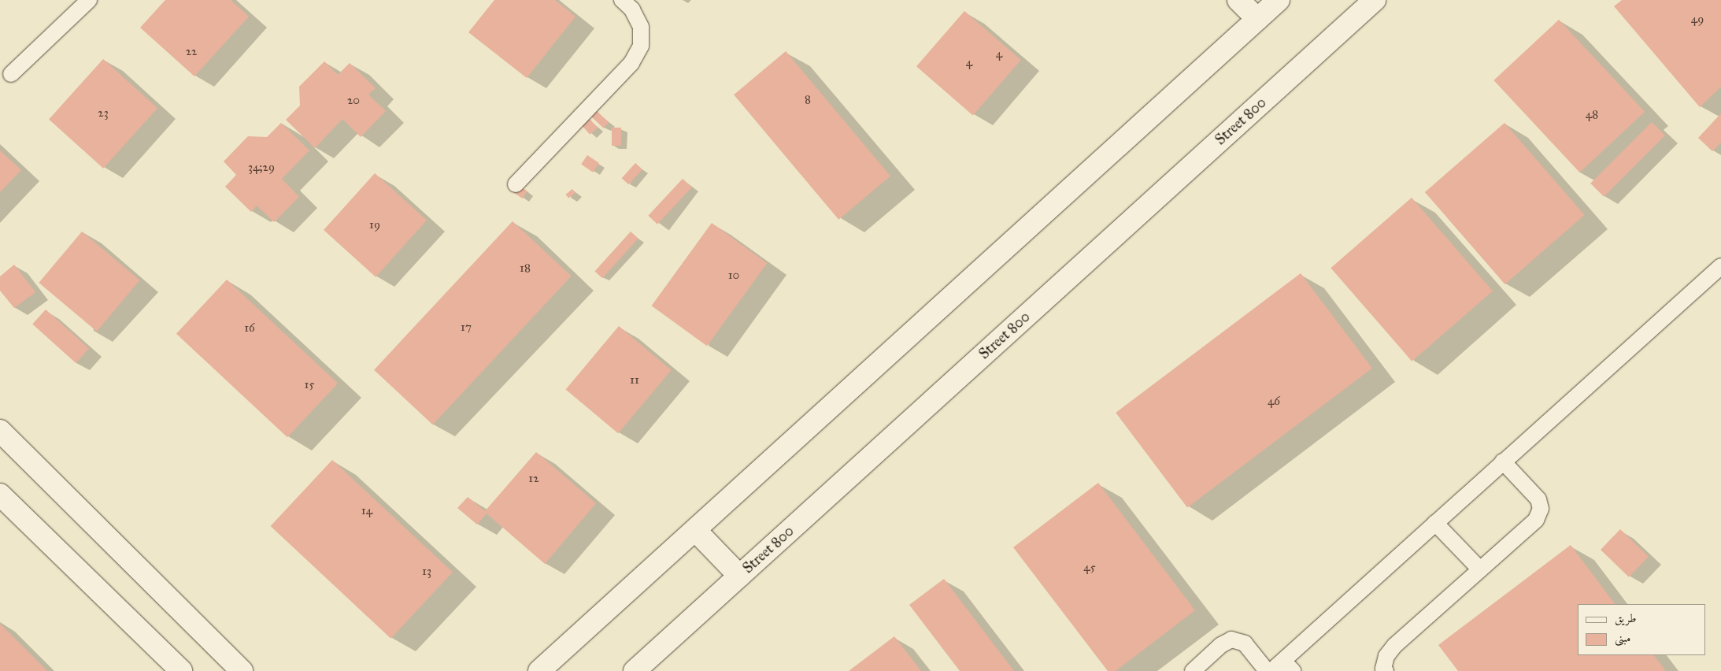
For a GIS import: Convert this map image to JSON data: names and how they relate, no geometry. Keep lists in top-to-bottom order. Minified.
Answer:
{"streets":{"street":["Street 800"]},"house_numbers":["49","22","4","4","8","20","23","48","34;29","19","18","10","17","16","11","15","46","12","14","45","13"],"legend":["طريق","مبنى"]}
